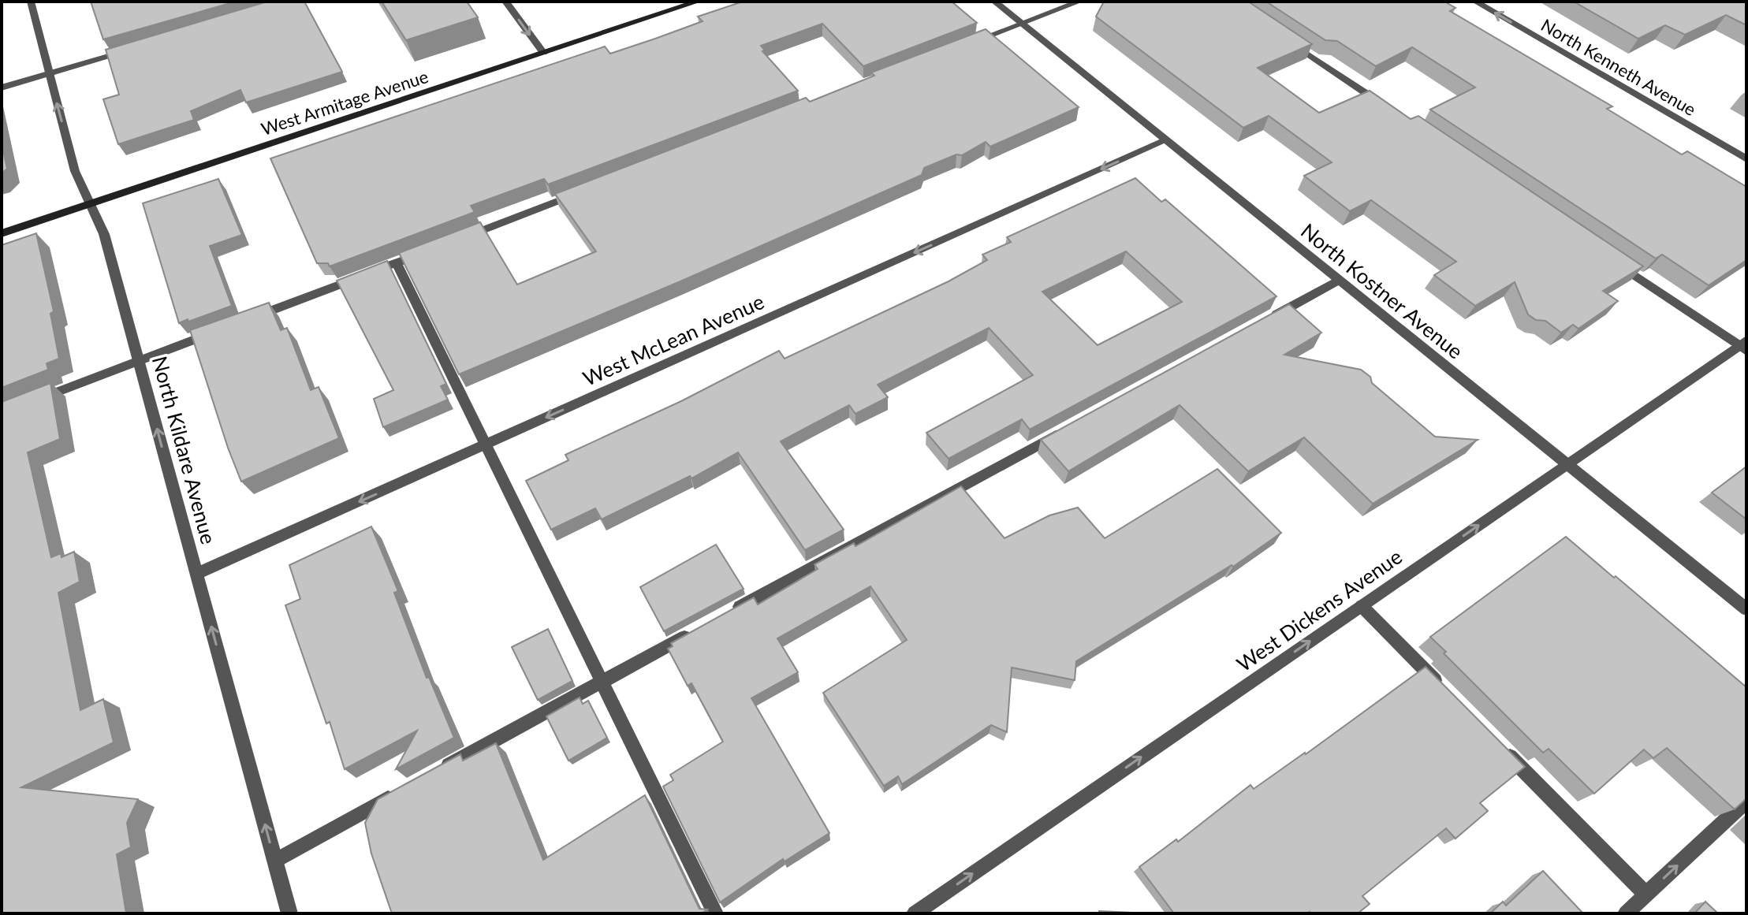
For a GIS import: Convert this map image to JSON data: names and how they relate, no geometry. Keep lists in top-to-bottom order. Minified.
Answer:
{"streets":{"main road":["West Armitage Avenue"],"street":["North Kenneth Avenue","North Kostner Avenue","West McLean Avenue","North Kildare Avenue","West Dickens Avenue"]},"crossings":[["West Armitage Avenue","North Kildare Avenue"],["North Kostner Avenue","West McLean Avenue"],["North Kostner Avenue","West Dickens Avenue"],["West McLean Avenue","North Kildare Avenue"]],"one_way":["North Kenneth Avenue","West McLean Avenue","North Kildare Avenue","West Dickens Avenue"]}
